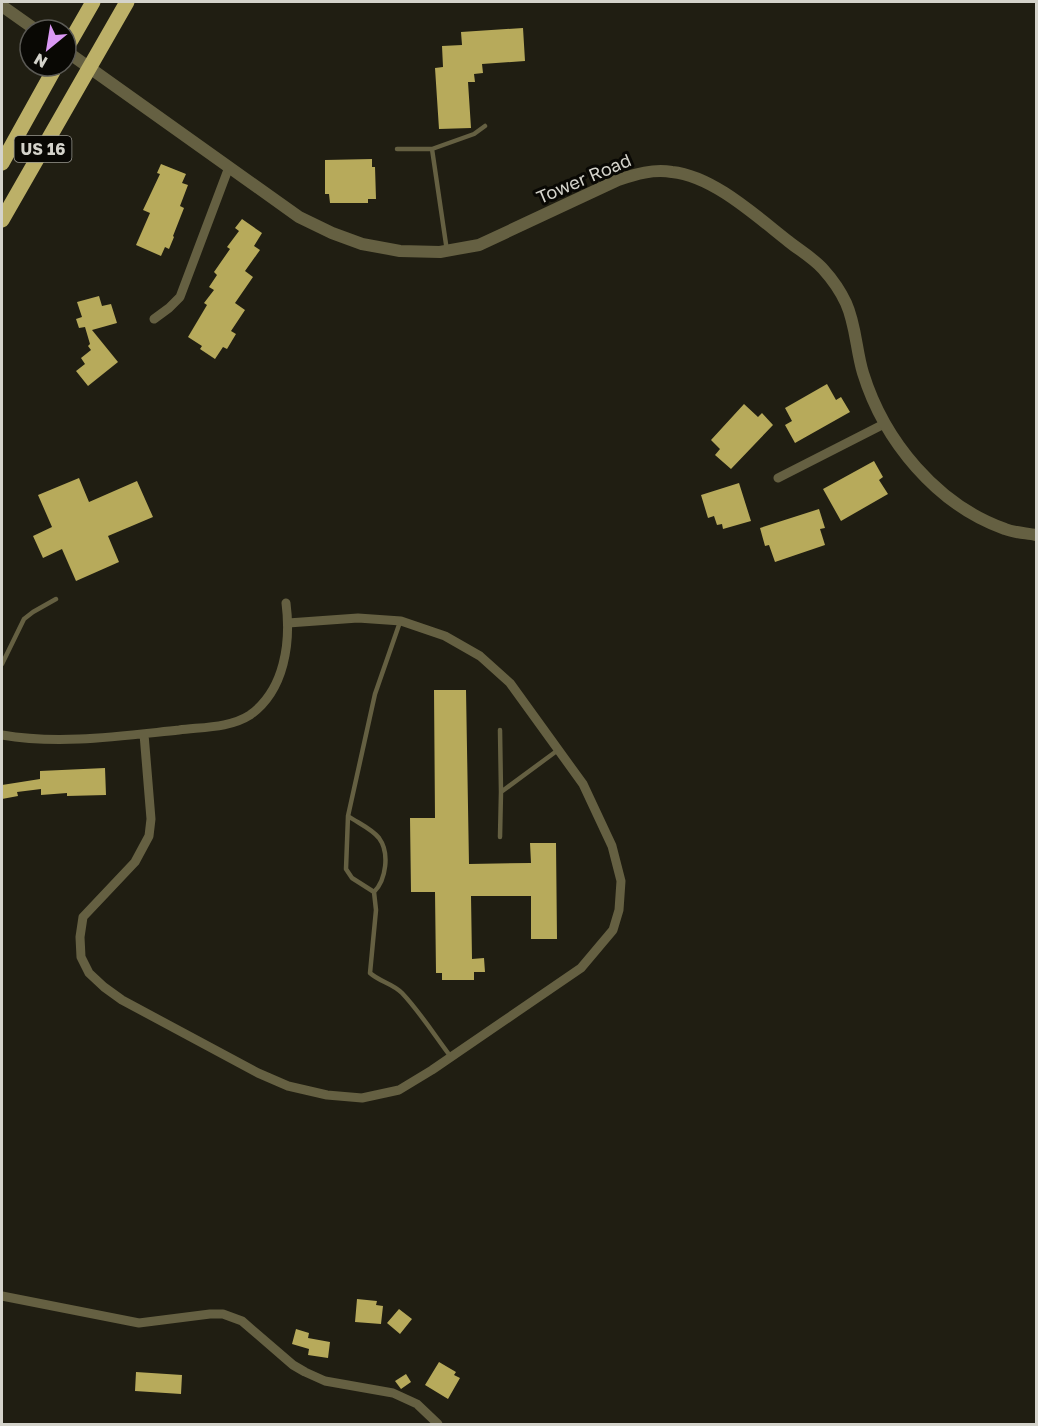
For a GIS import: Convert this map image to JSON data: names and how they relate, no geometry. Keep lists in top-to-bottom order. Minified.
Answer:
{"streets":{"highway":["US 16"],"street":["Tower Road"]},"north":"bottom left"}
